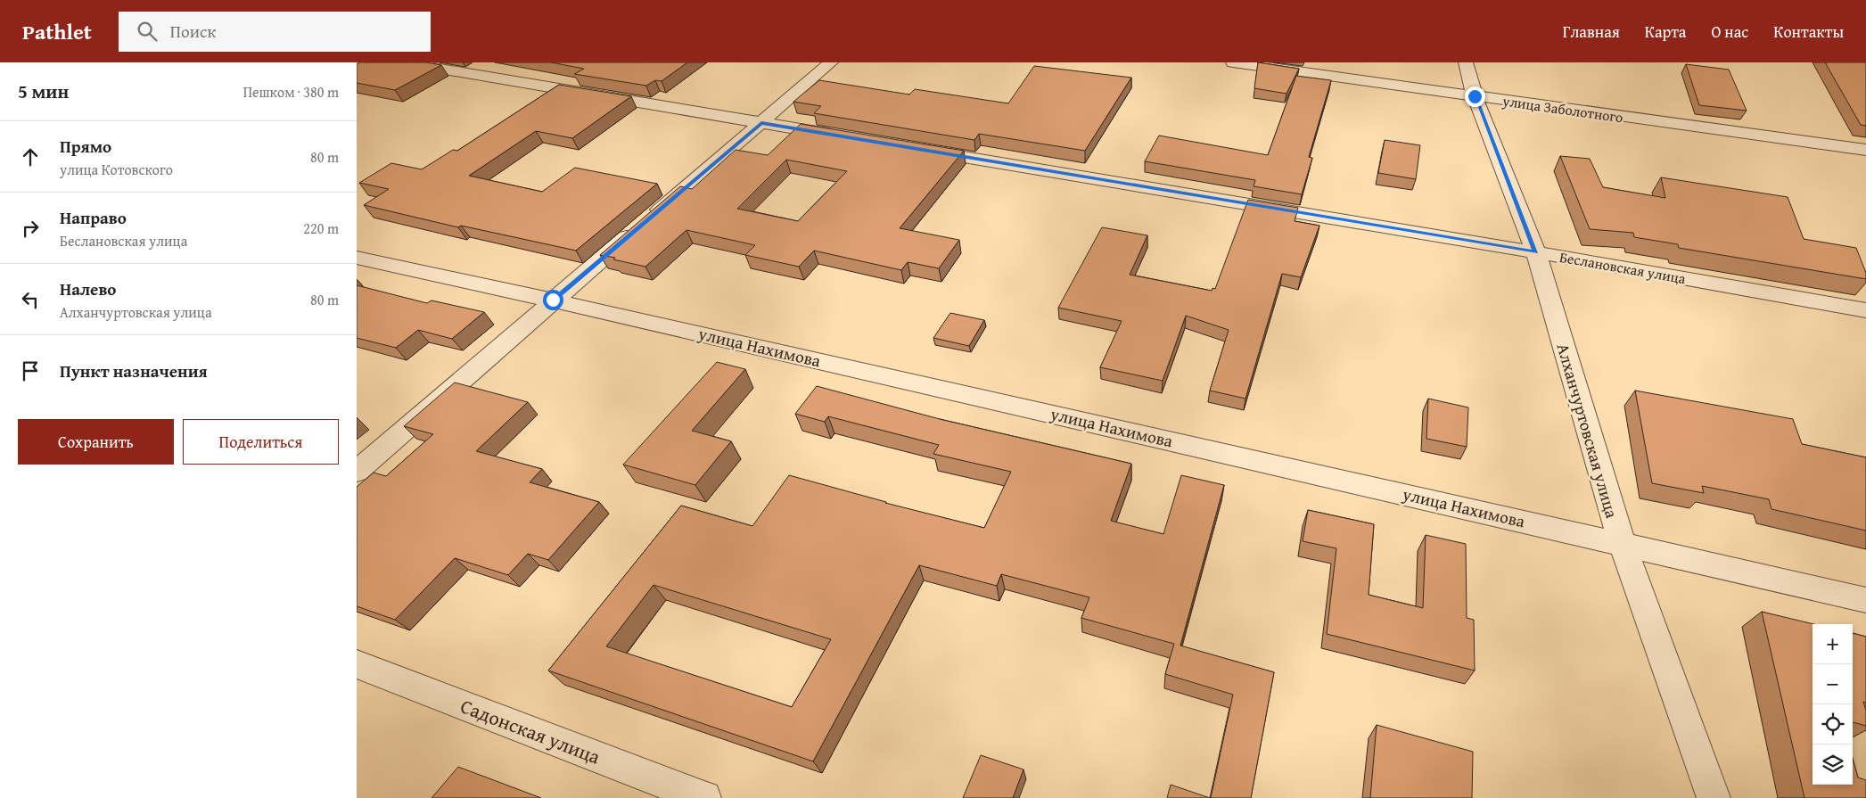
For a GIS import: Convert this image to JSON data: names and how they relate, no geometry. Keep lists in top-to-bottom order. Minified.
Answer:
{"streets":{"street":["улица Заболотного","Беслановская улица","улица Нахимова","Алханчуртовская улица","Садонская улица"]},"crossings":[["улица Заболотного","Алханчуртовская улица"],["Беслановская улица","Алханчуртовская улица"],["улица Нахимова","Алханчуртовская улица"]],"page":{"header":"Pathlet","search":"Поиск","nav":["Главная","Карта","О нас","Контакты"],"heading":["5 мин","Пешком · 380 m"],"list":[["Прямо","улица Котовского","80 m"],["Направо","Беслановская улица","220 m"],["Налево","Алханчуртовская улица","80 m"],"Пункт назначения"],"buttons":["Сохранить","Поделиться"],"map_buttons":["+","−"]}}
